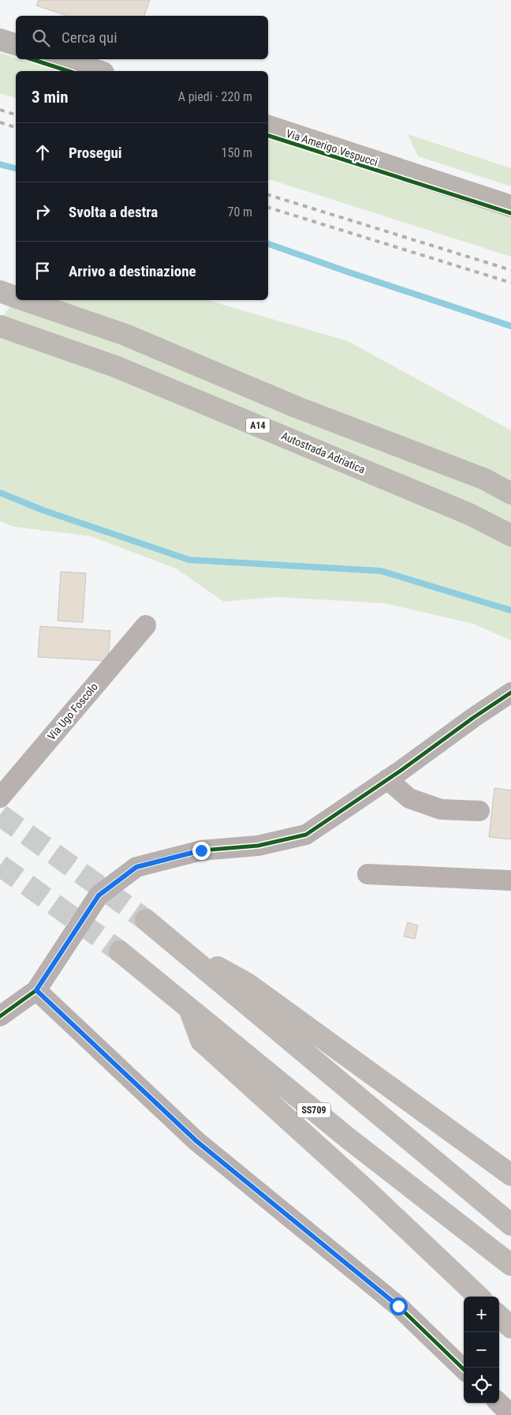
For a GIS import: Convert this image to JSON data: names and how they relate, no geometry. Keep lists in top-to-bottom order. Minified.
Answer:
{"streets":{"highway":["A14","Autostrada Adriatica","SS709"],"main road":["Via Amerigo Vespucci"],"street":["Via Ugo Foscolo"]},"page":{"search":"Cerca qui","heading":["3 min","A piedi · 220 m"],"list":[["Prosegui","150 m"],["Svolta a destra","70 m"],"Arrivo a destinazione"],"map_buttons":["+","−"]}}
